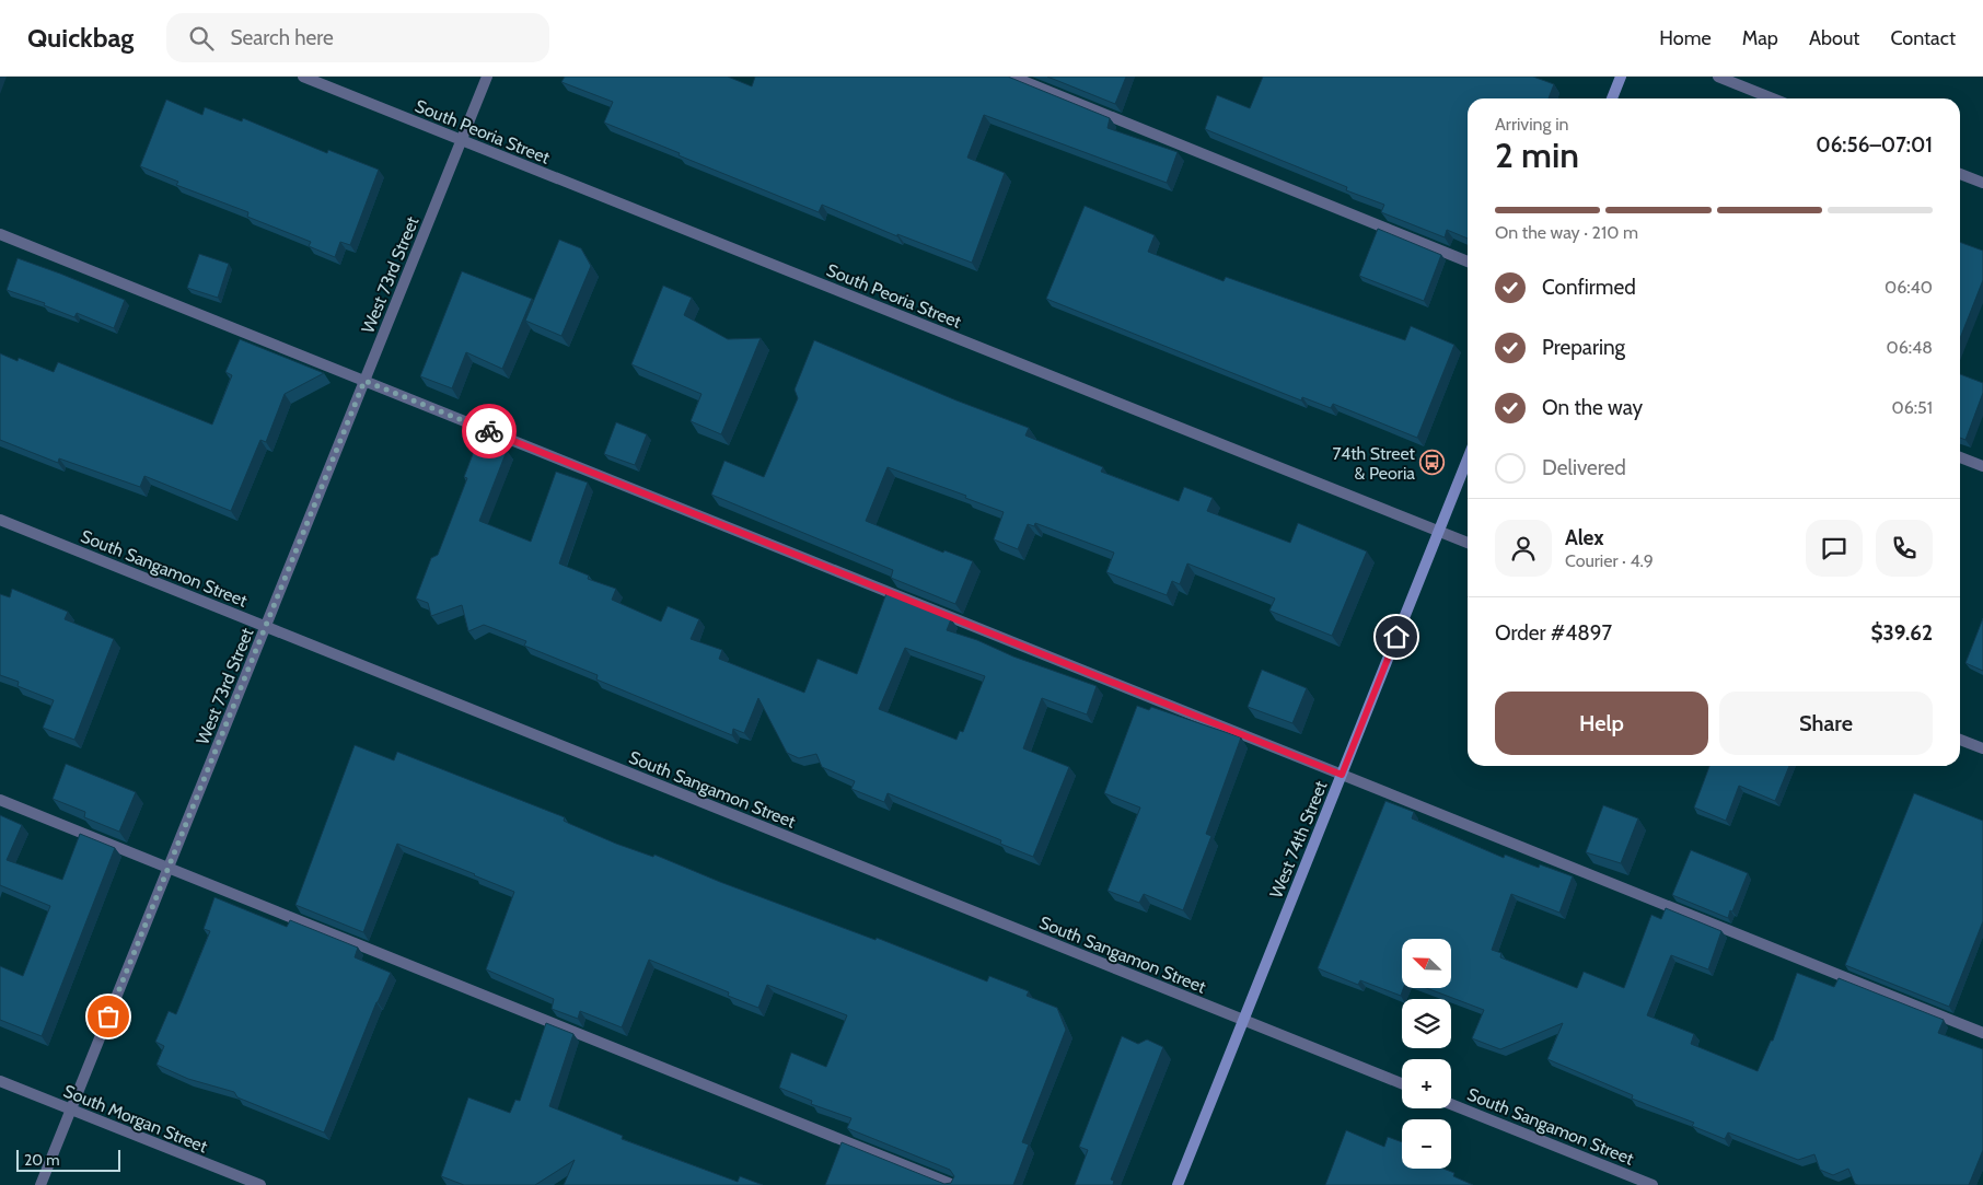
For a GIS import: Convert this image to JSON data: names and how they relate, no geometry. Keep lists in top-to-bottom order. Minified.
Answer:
{"streets":{"street":["South Peoria Street","West 73rd Street","South Sangamon Street","West 74th Street","South Morgan Street"]},"crossings":[["South Peoria Street","West 73rd Street"],["South Peoria Street","West 74th Street"],["West 73rd Street","South Sangamon Street"],["West 73rd Street","South Morgan Street"],["South Sangamon Street","West 74th Street"]],"places":{"bus stop":["74th Street & Peoria"]},"scale_bar":"20 m","north":"top left","page":{"header":"Quickbag","search":"Search here","nav":["Home","Map","About","Contact"],"heading":["2 min","Arriving in","06:56–07:01"],"panel":["Alex","Courier · 4.9","Order #4897","$39.62"],"bar":"On the way · 210 m","list":[["Confirmed","06:40"],["Preparing","06:48"],["On the way","06:51"],"Delivered"],"buttons":["Help","Share"],"map_buttons":["+","−"],"scale":"20 m"}}
